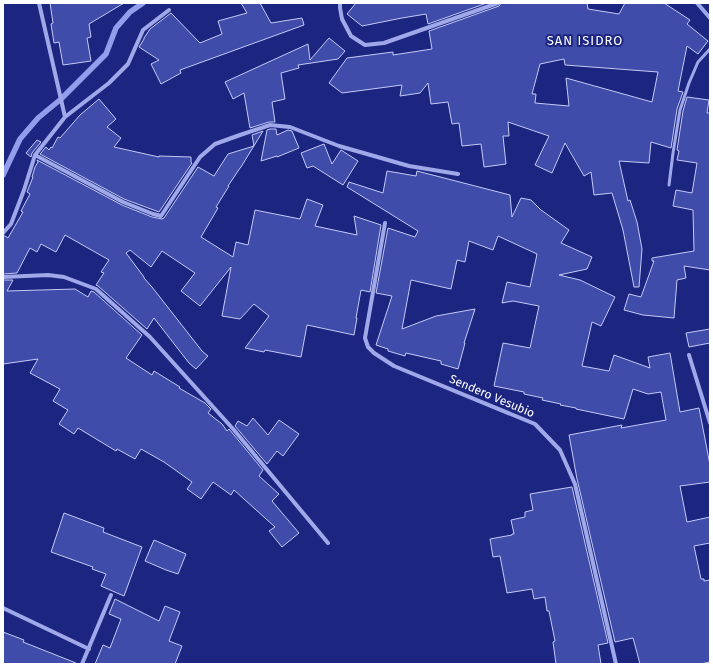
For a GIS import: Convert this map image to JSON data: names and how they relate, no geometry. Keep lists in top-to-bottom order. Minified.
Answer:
{"streets":{"street":["Sendero Vesubio"]},"districts":["SAN ISIDRO"]}
